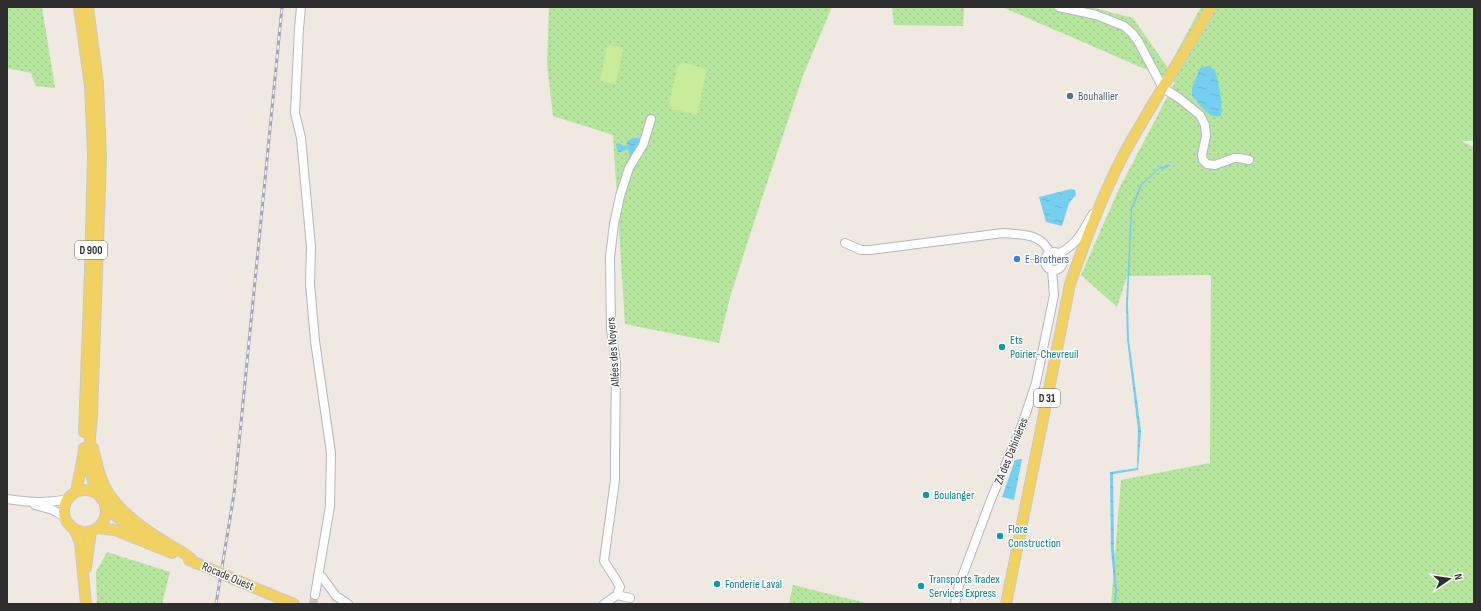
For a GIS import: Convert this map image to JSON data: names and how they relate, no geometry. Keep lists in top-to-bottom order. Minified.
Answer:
{"streets":{"main road":["D 900","D 31","Rocade Ouest"],"street":["Allées des Noyers","ZA des Dahinières"]},"crossings":[["D 900","Rocade Ouest"]],"places":["Bouhallier","E-Brothers","Ets Poirier-Chevreuil","Boulanger","Flore Construction","Fonderie Laval","Transports Tradex Services Express"],"north":"right"}
